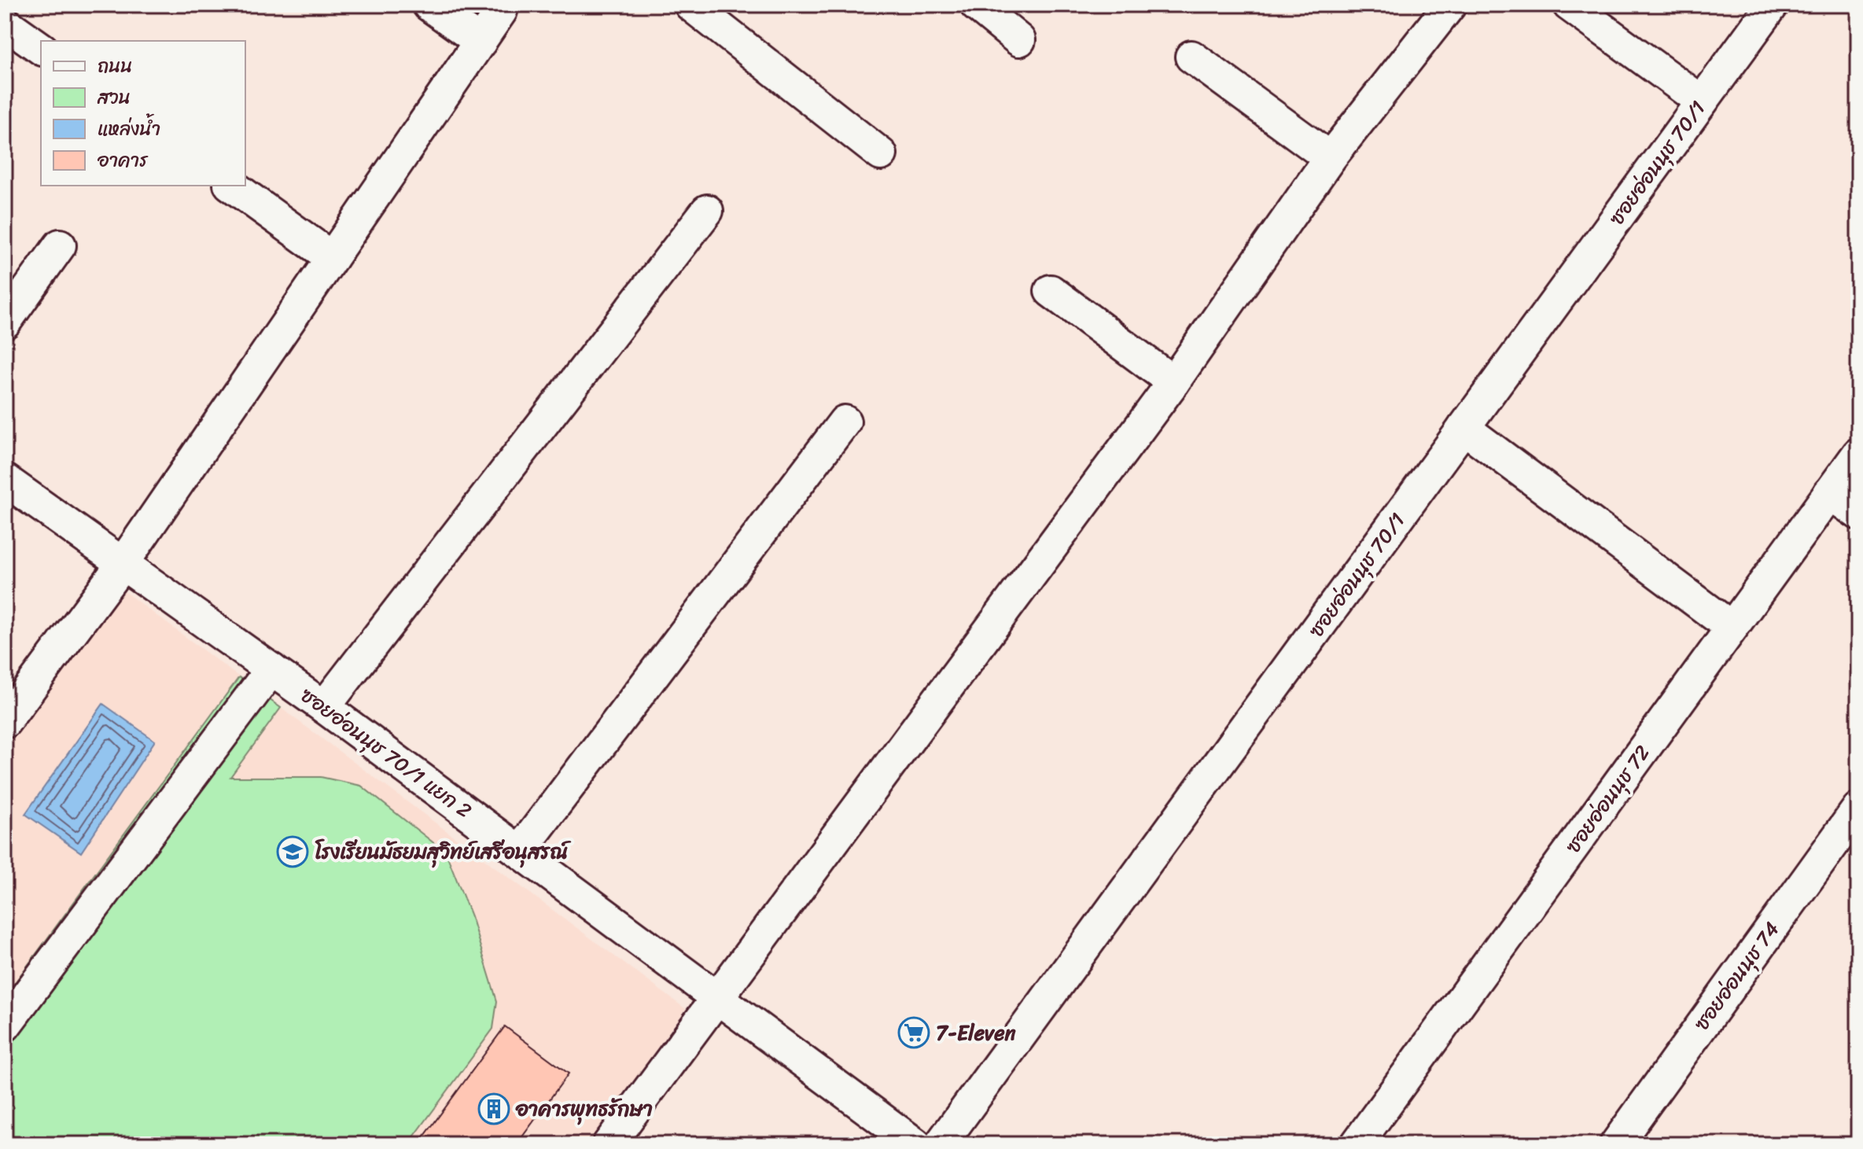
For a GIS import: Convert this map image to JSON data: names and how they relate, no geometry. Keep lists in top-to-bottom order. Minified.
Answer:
{"streets":{"street":["ซอยอ่อนนุช 70/1","ซอยอ่อนนุช 70/1 แยก 2","ซอยอ่อนนุช 72","ซอยอ่อนนุช 74"]},"places":{"school or university":["โรงเรียนมัธยมสุวิทย์เสรีอนุสรณ์"],"supermarket":["7-Eleven"],"building":["อาคารพุทธรักษา"]},"legend":["ถนน","สวน","แหล่งน้ำ","อาคาร"]}
